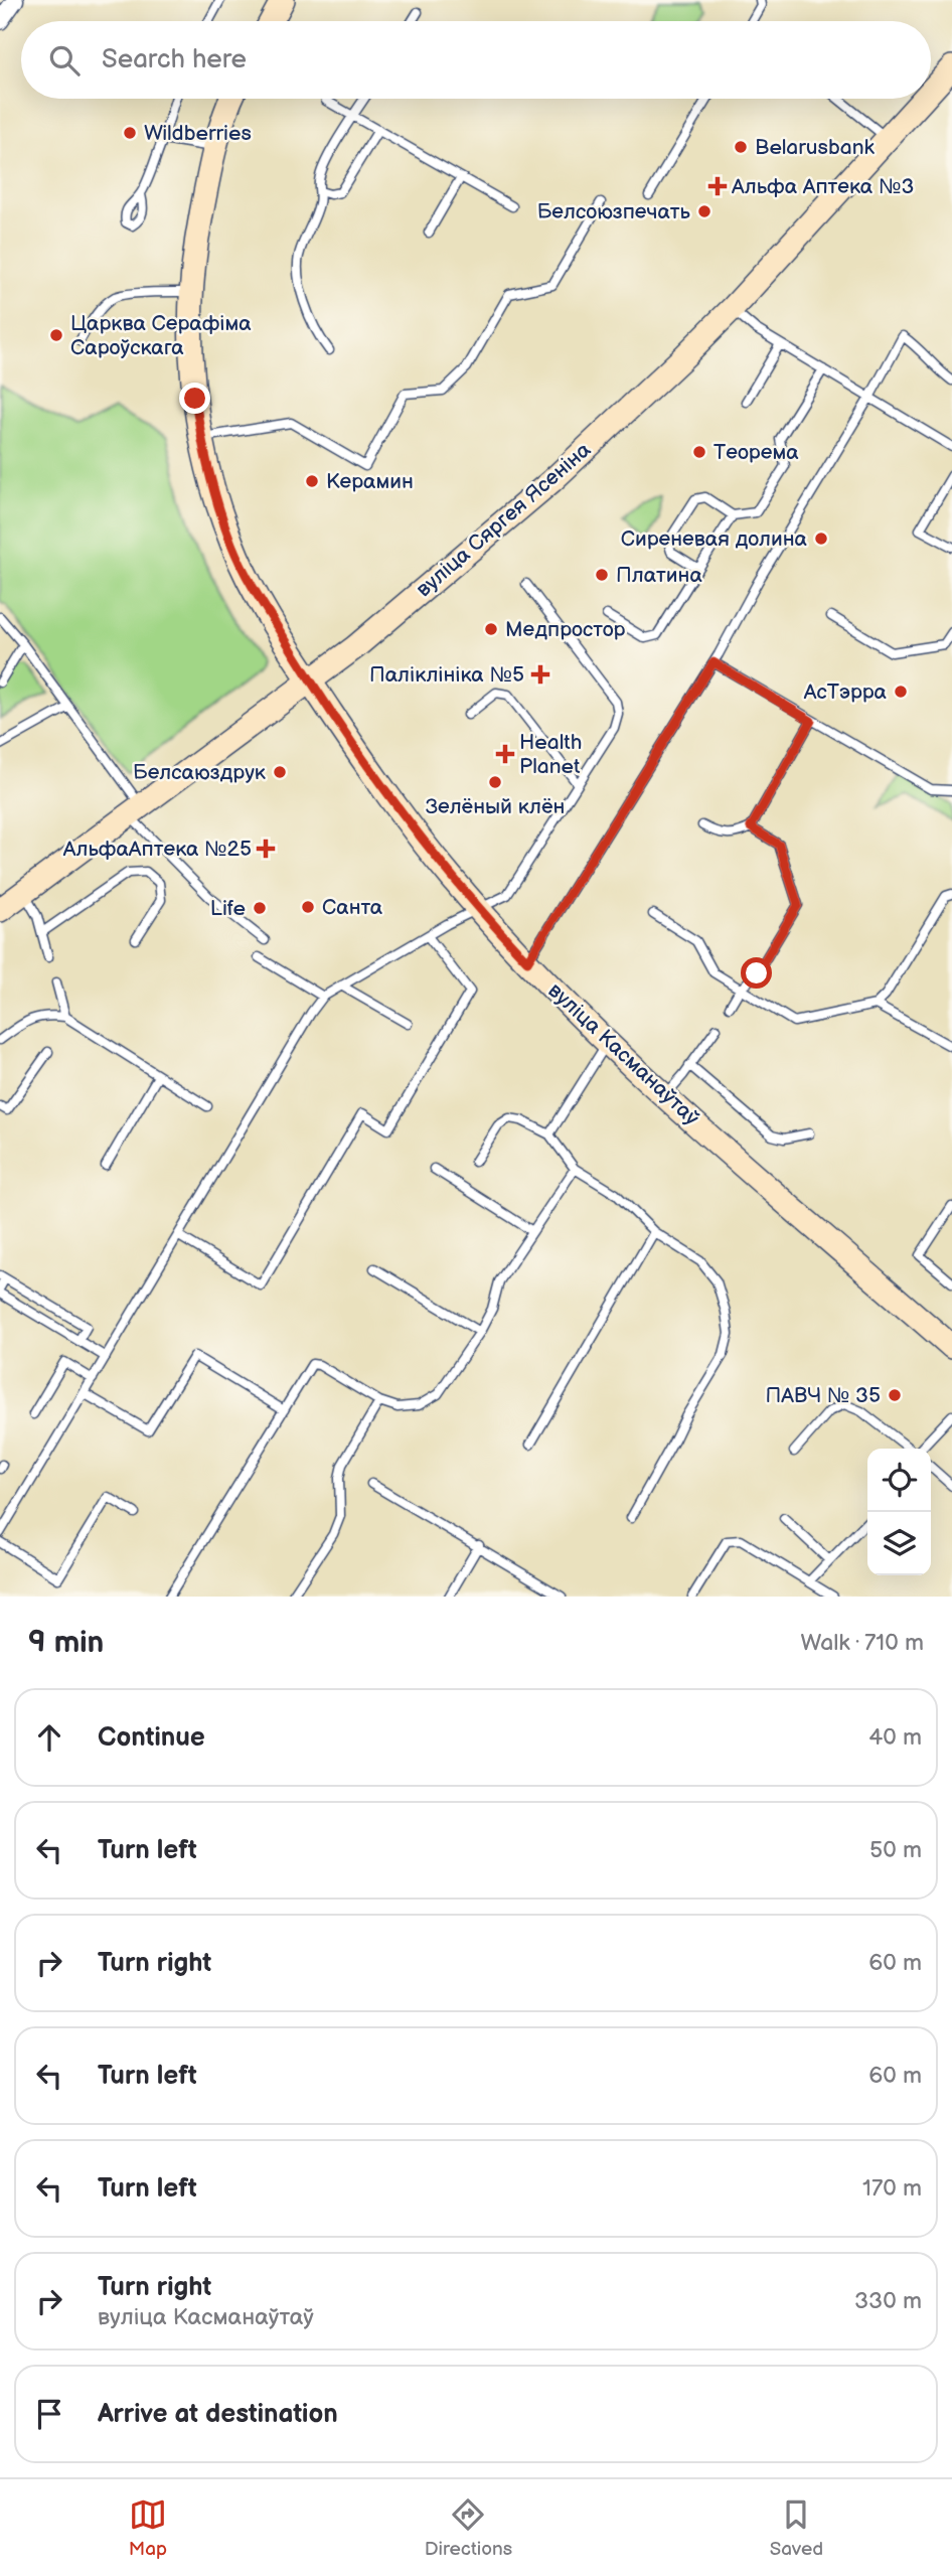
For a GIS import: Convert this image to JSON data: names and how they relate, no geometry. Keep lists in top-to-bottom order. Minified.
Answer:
{"streets":{"street":["вуліца Сяргея Ясеніна","вуліца Касманаўтаў"]},"crossings":[["вуліца Сяргея Ясеніна","вуліца Касманаўтаў"]],"places":{"other":["Wildberries","Belarusbank","Белсоюзпечать","Царква Серафіма Сароўскага","Теорема","Керамин","Сиреневая долина","Платина","Медпростор","АсТэрра","Белсаюздрук","Зелёный клён","Санта","Life","ПАВЧ № 35"],"health":["Альфа Аптека №3","Паліклініка №5","Health Planet","АльфаАптека №25"]},"page":{"search":"Search here","heading":["9 min","Walk · 710 m"],"list":[["Continue","40 m"],["Turn left","50 m"],["Turn right","60 m"],["Turn left","60 m"],["Turn left","170 m"],["Turn right","вуліца Касманаўтаў","330 m"],"Arrive at destination"],"nav":["Map","Directions","Saved"]}}
